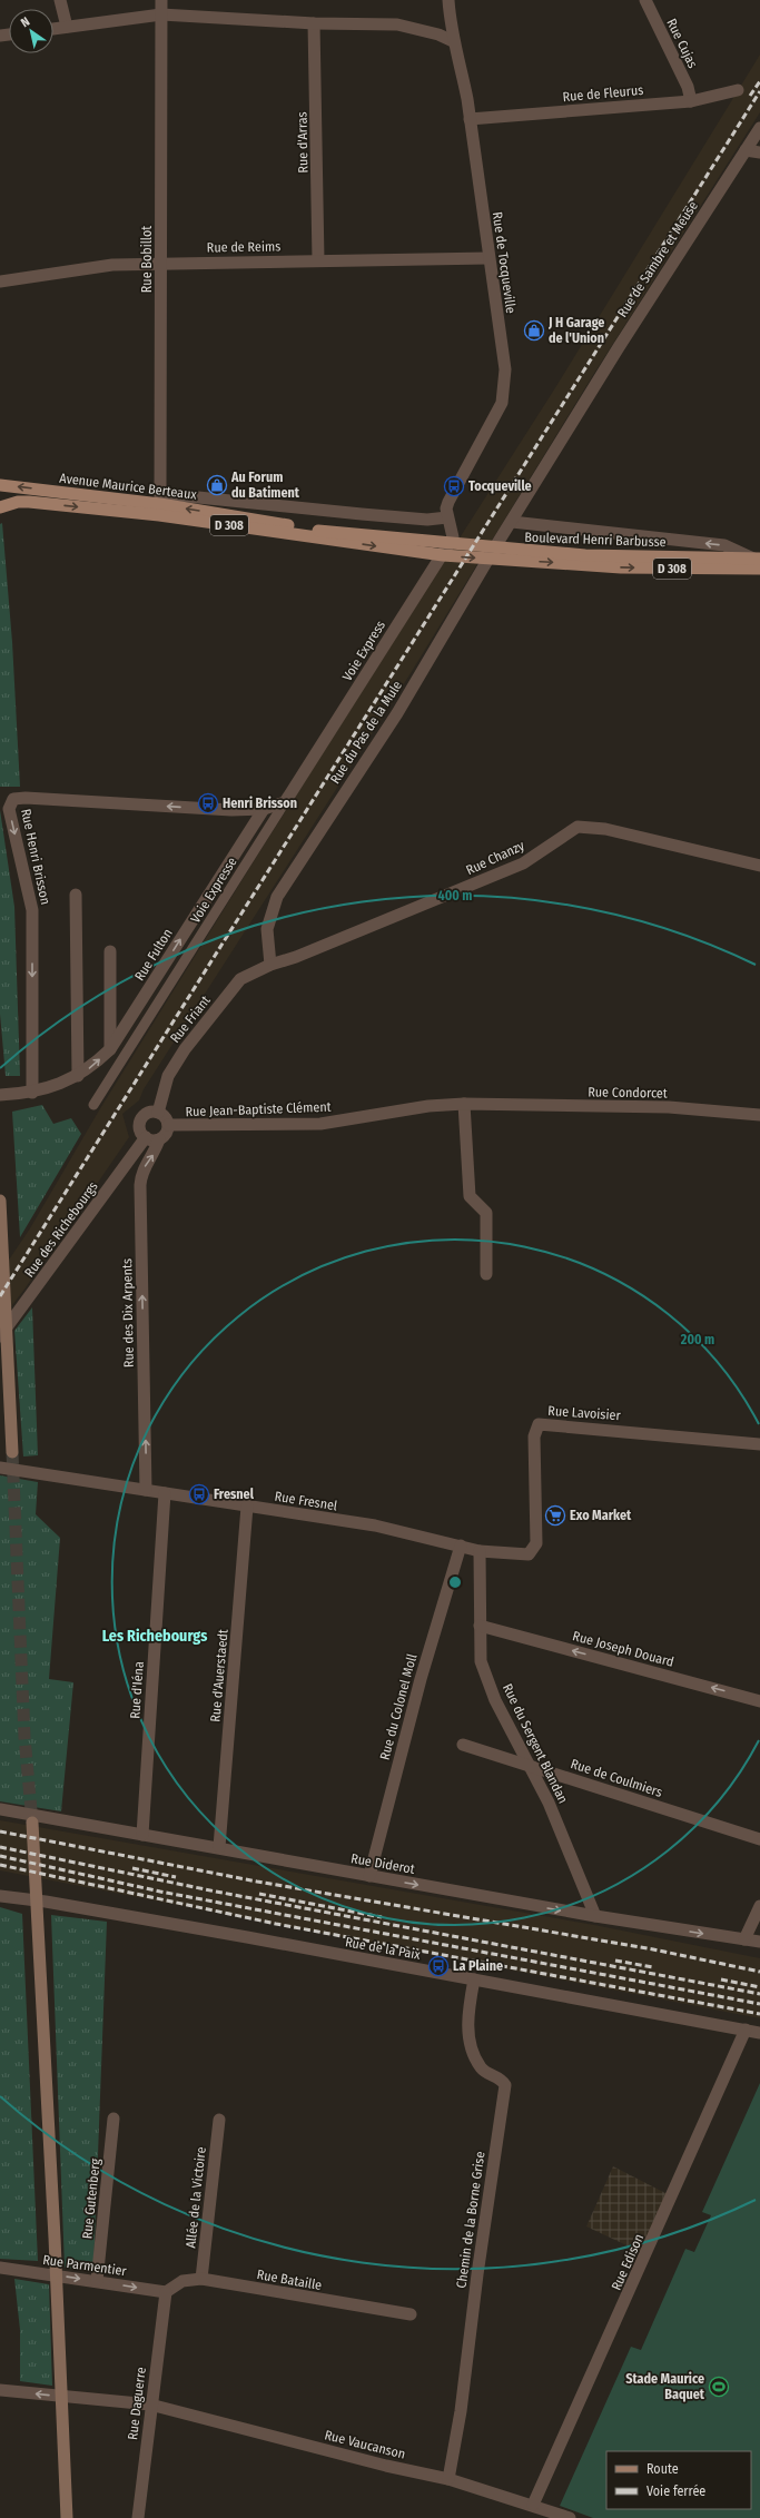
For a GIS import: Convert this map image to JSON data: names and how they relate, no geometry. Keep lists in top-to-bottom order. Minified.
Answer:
{"streets":{"main road":["Avenue Maurice Berteaux","D 308","Boulevard Henri Barbusse"],"street":["Rue Cujas","Rue de Fleurus","Rue d'Arras","Rue de Reims","Rue Bobillot","Rue de Sambre et Meuse","Rue de Tocqueville","Voie Express","Rue du Pas de la Mule","Rue Henri Brisson","Rue Chanzy","Voie Expresse","Rue Fulton","Rue Friant","Rue Condorcet","Rue Jean-Baptiste Clément","Rue des Richebourgs","Rue des Dix Arpents","Rue Lavoisier","Rue Fresnel","Rue Joseph Douard","Rue d'Auerstaedt","Rue d'Iéna","Rue du Colonel Moll","Rue du Sergent Blandan","Rue de Coulmiers","Rue Diderot","Rue de la Paix","Allée de la Victoire","Rue Gutenberg","Chemin de la Borne Grise","Rue Edison","Rue Parmentier","Rue Bataille","Rue Daguerre","Rue Vaucanson"]},"crossings":[["Rue Cujas","Rue de Fleurus"],["Rue de Fleurus","Rue de Tocqueville"],["Rue d'Arras","Rue de Reims"],["Rue de Reims","Rue Bobillot"],["Rue de Reims","Rue de Tocqueville"],["Rue Bobillot","Avenue Maurice Berteaux"],["Rue de Sambre et Meuse","Boulevard Henri Barbusse"],["Rue de Sambre et Meuse","Rue du Pas de la Mule"],["Rue de Tocqueville","Avenue Maurice Berteaux"],["Rue de Tocqueville","Voie Express"],["Avenue Maurice Berteaux","Boulevard Henri Barbusse"],["Avenue Maurice Berteaux","Voie Express"],["Boulevard Henri Barbusse","Rue du Pas de la Mule"],["Voie Express","Rue Henri Brisson"],["Voie Express","Voie Expresse"],["Rue du Pas de la Mule","Rue Chanzy"],["Rue du Pas de la Mule","Rue Friant"],["Rue Henri Brisson","Voie Expresse"],["Rue Henri Brisson","Rue Fulton"],["Rue Chanzy","Rue Friant"],["Rue Friant","Rue Jean-Baptiste Clément"],["Rue Friant","Rue des Richebourgs"],["Rue Condorcet","Rue Jean-Baptiste Clément"],["Rue Jean-Baptiste Clément","Rue des Richebourgs"],["Rue des Dix Arpents","Rue Fresnel"],["Rue Lavoisier","Rue Fresnel"],["Rue Fresnel","Rue d'Auerstaedt"],["Rue Fresnel","Rue d'Iéna"],["Rue Fresnel","Rue du Colonel Moll"],["Rue Fresnel","Rue du Sergent Blandan"],["Rue Joseph Douard","Rue du Sergent Blandan"],["Rue d'Auerstaedt","Rue Diderot"],["Rue d'Iéna","Rue Diderot"],["Rue du Colonel Moll","Rue Diderot"],["Rue du Sergent Blandan","Rue de Coulmiers"],["Rue du Sergent Blandan","Rue Diderot"],["Rue de la Paix","Chemin de la Borne Grise"],["Rue de la Paix","Rue Edison"],["Allée de la Victoire","Rue Bataille"],["Rue Gutenberg","Rue Parmentier"],["Chemin de la Borne Grise","Rue Vaucanson"],["Rue Edison","Rue Vaucanson"],["Rue Parmentier","Rue Bataille"],["Rue Parmentier","Rue Daguerre"],["Rue Bataille","Rue Daguerre"],["Rue Daguerre","Rue Vaucanson"]],"one_way":["Rue Fulton","Rue des Dix Arpents","Rue Joseph Douard","Rue Diderot","Rue Parmentier"],"districts":["Les Richebourgs"],"places":{"shop":["J H Garage de l'Union","Au Forum du Batiment"],"bus stop":["Tocqueville","Henri Brisson","Fresnel","La Plaine"],"supermarket":["Exo Market"],"sports":["Stade Maurice Baquet"]},"legend":["Route","Voie ferrée"],"north":"top left","rings":["400 m","200 m"]}
